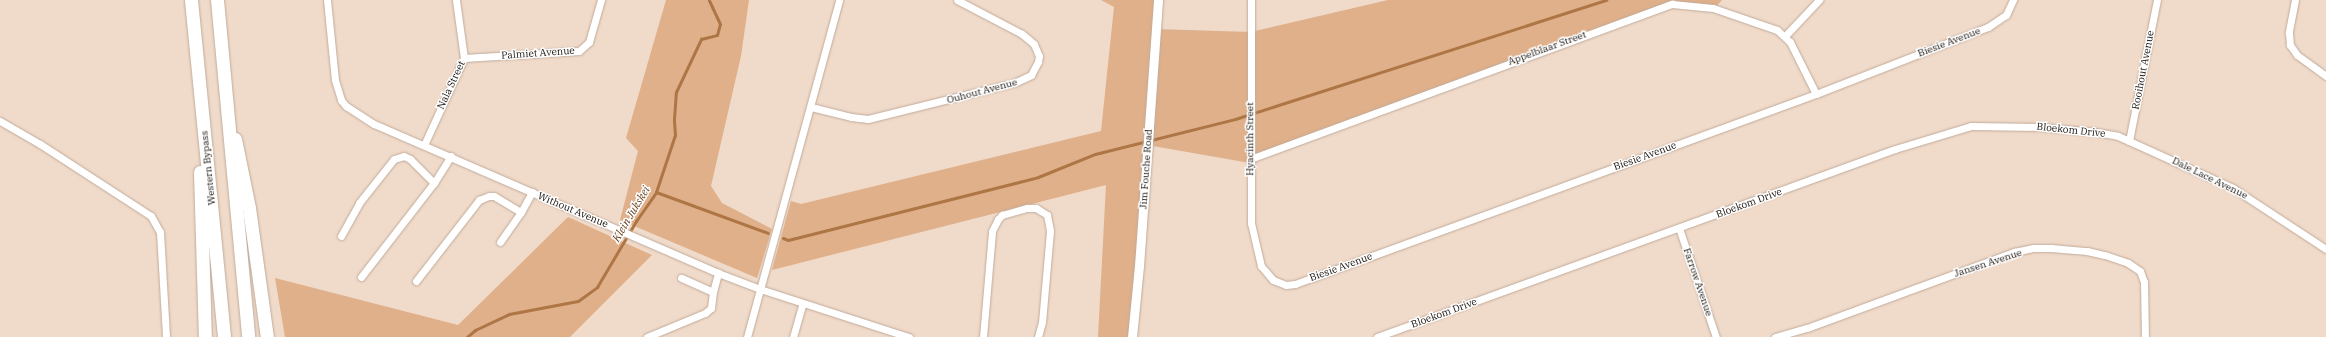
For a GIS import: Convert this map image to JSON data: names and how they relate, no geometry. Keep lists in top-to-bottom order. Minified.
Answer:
{"streets":{"highway":["Western Bypass"],"street":["Biesie Avenue","Appelblaar Street","Palmiet Avenue","Rooihout Avenue","Nala Street","Ouhout Avenue","Bloekom Drive","Hyacinth Street","Jim Fouche Road","Dale Lace Avenue","Without Avenue","Jansen Avenue","Farrow Avenue"]},"crossings":[["Biesie Avenue","Hyacinth Street"],["Appelblaar Street","Hyacinth Street"],["Palmiet Avenue","Nala Street"],["Rooihout Avenue","Bloekom Drive"],["Rooihout Avenue","Dale Lace Avenue"],["Nala Street","Without Avenue"],["Bloekom Drive","Dale Lace Avenue"],["Bloekom Drive","Farrow Avenue"]],"water":["Klein Jukskei"]}
